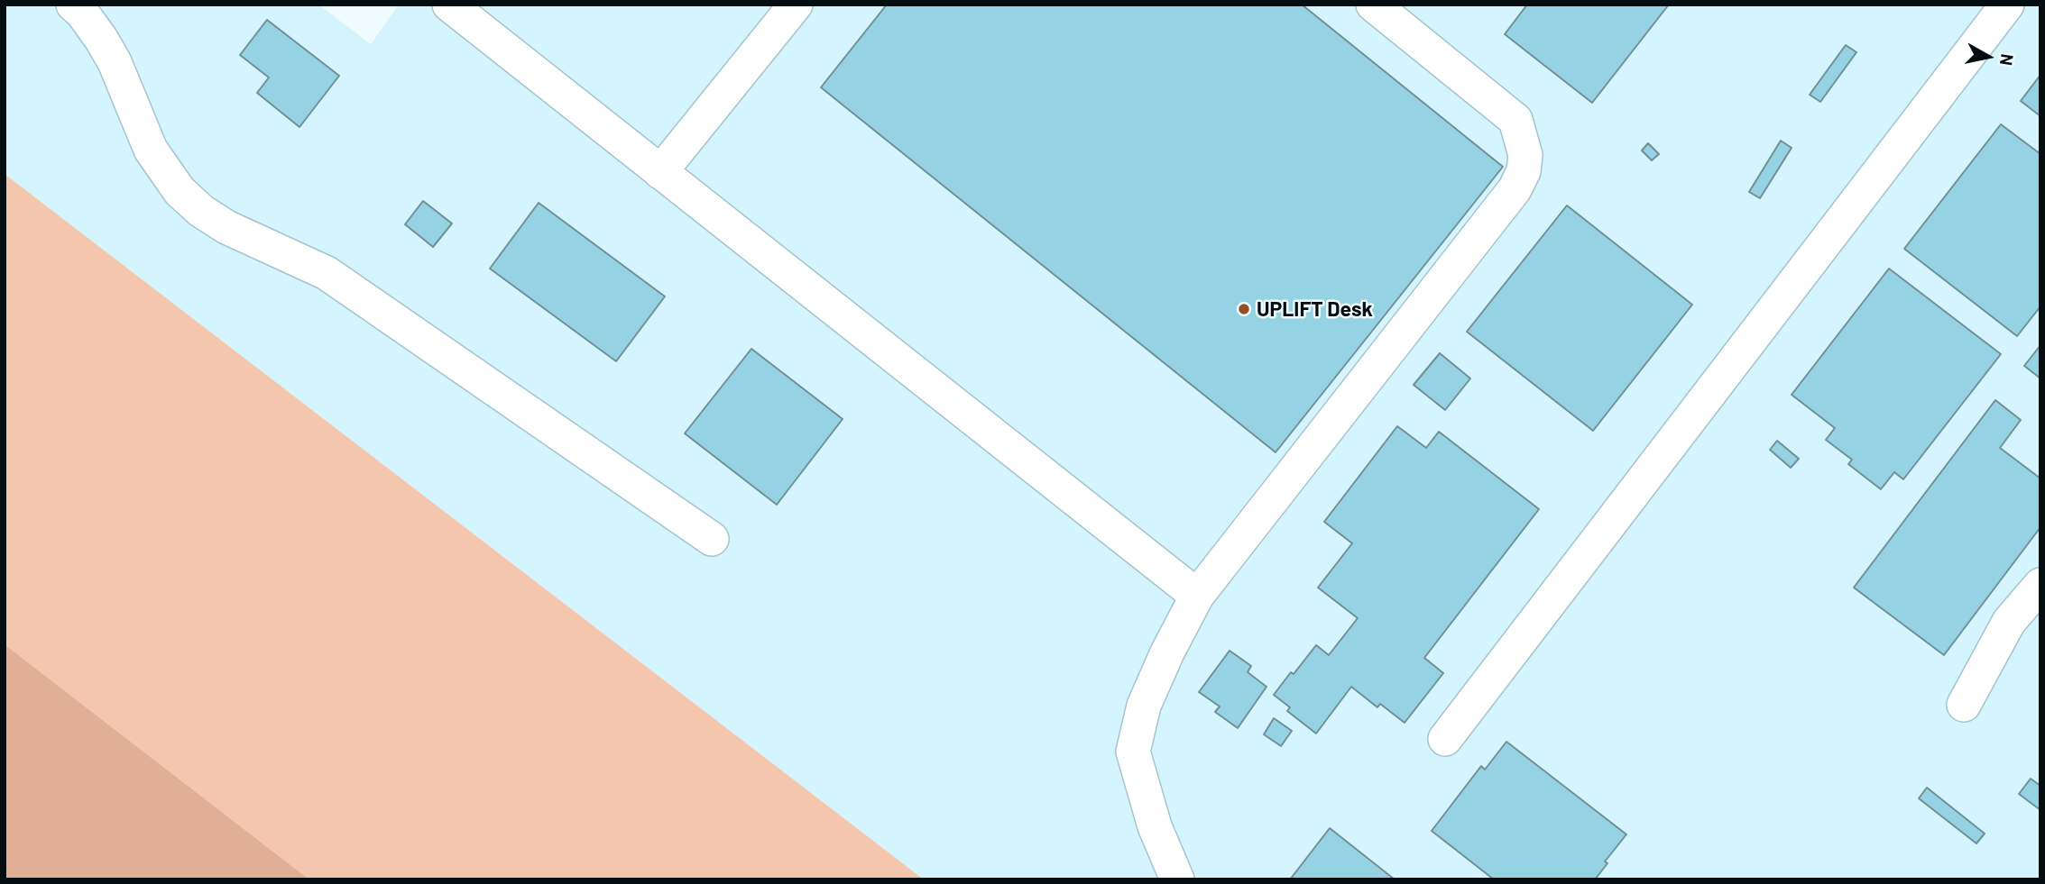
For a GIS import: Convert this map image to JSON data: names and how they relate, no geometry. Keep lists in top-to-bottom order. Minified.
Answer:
{"places":["UPLIFT Desk"],"north":"right"}
